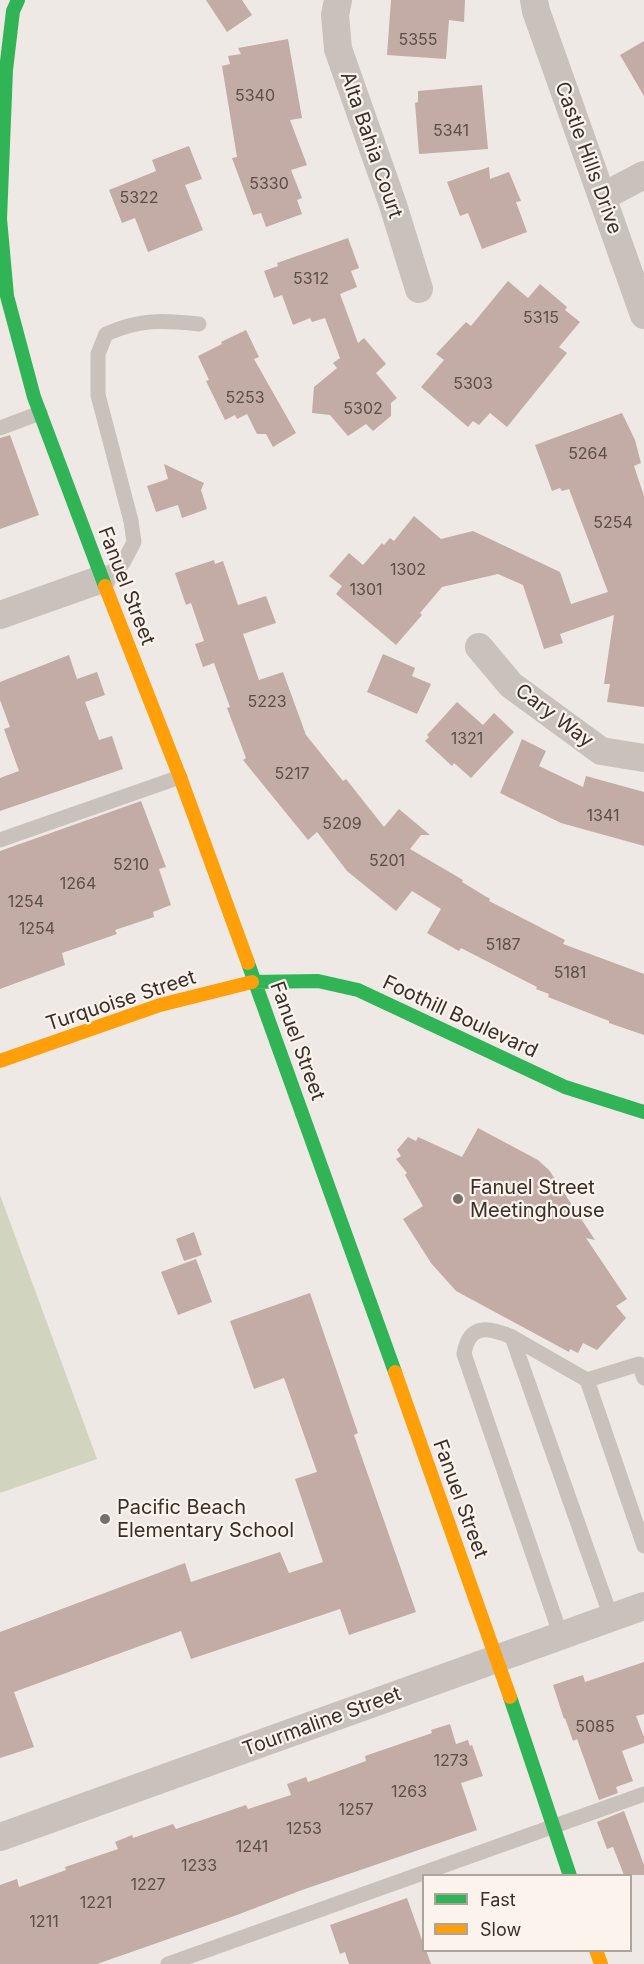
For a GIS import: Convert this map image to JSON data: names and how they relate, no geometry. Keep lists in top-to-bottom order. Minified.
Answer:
{"streets":{"street":["Alta Bahia Court","Castle Hills Drive","Fanuel Street","Cary Way","Turquoise Street","Foothill Boulevard","Tourmaline Street"]},"crossings":[["Fanuel Street","Turquoise Street"],["Fanuel Street","Foothill Boulevard"],["Fanuel Street","Tourmaline Street"],["Turquoise Street","Foothill Boulevard"]],"places":["Fanuel Street Meetinghouse","Pacific Beach Elementary School"],"house_numbers":["5355","5340","5341","5330","5322","5312","5315","5303","5253","5302","5264","5254","1302","1301","5223","1321","5217","1341","5209","5201","5210","1264","1254","1254","5187","5181","5085","1273","1263","1257","1253","1241","1233","1227","1221","1211"],"legend":["Fast","Slow"]}
